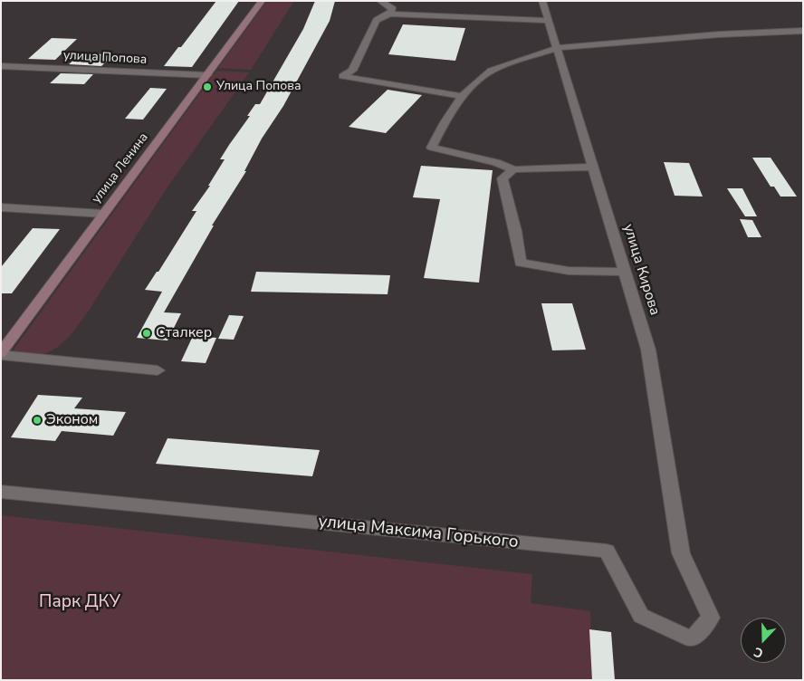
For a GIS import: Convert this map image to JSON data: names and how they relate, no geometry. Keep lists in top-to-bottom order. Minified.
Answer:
{"streets":{"street":["улица Попова","улица Ленина","улица Кирова","улица Максима Горького"]},"crossings":[["улица Попова","улица Ленина"],["улица Кирова","улица Максима Горького"]],"parks":["Парк ДКУ"],"places":["Улица Попова","Сталкер","Эконом"],"north":"bottom"}
